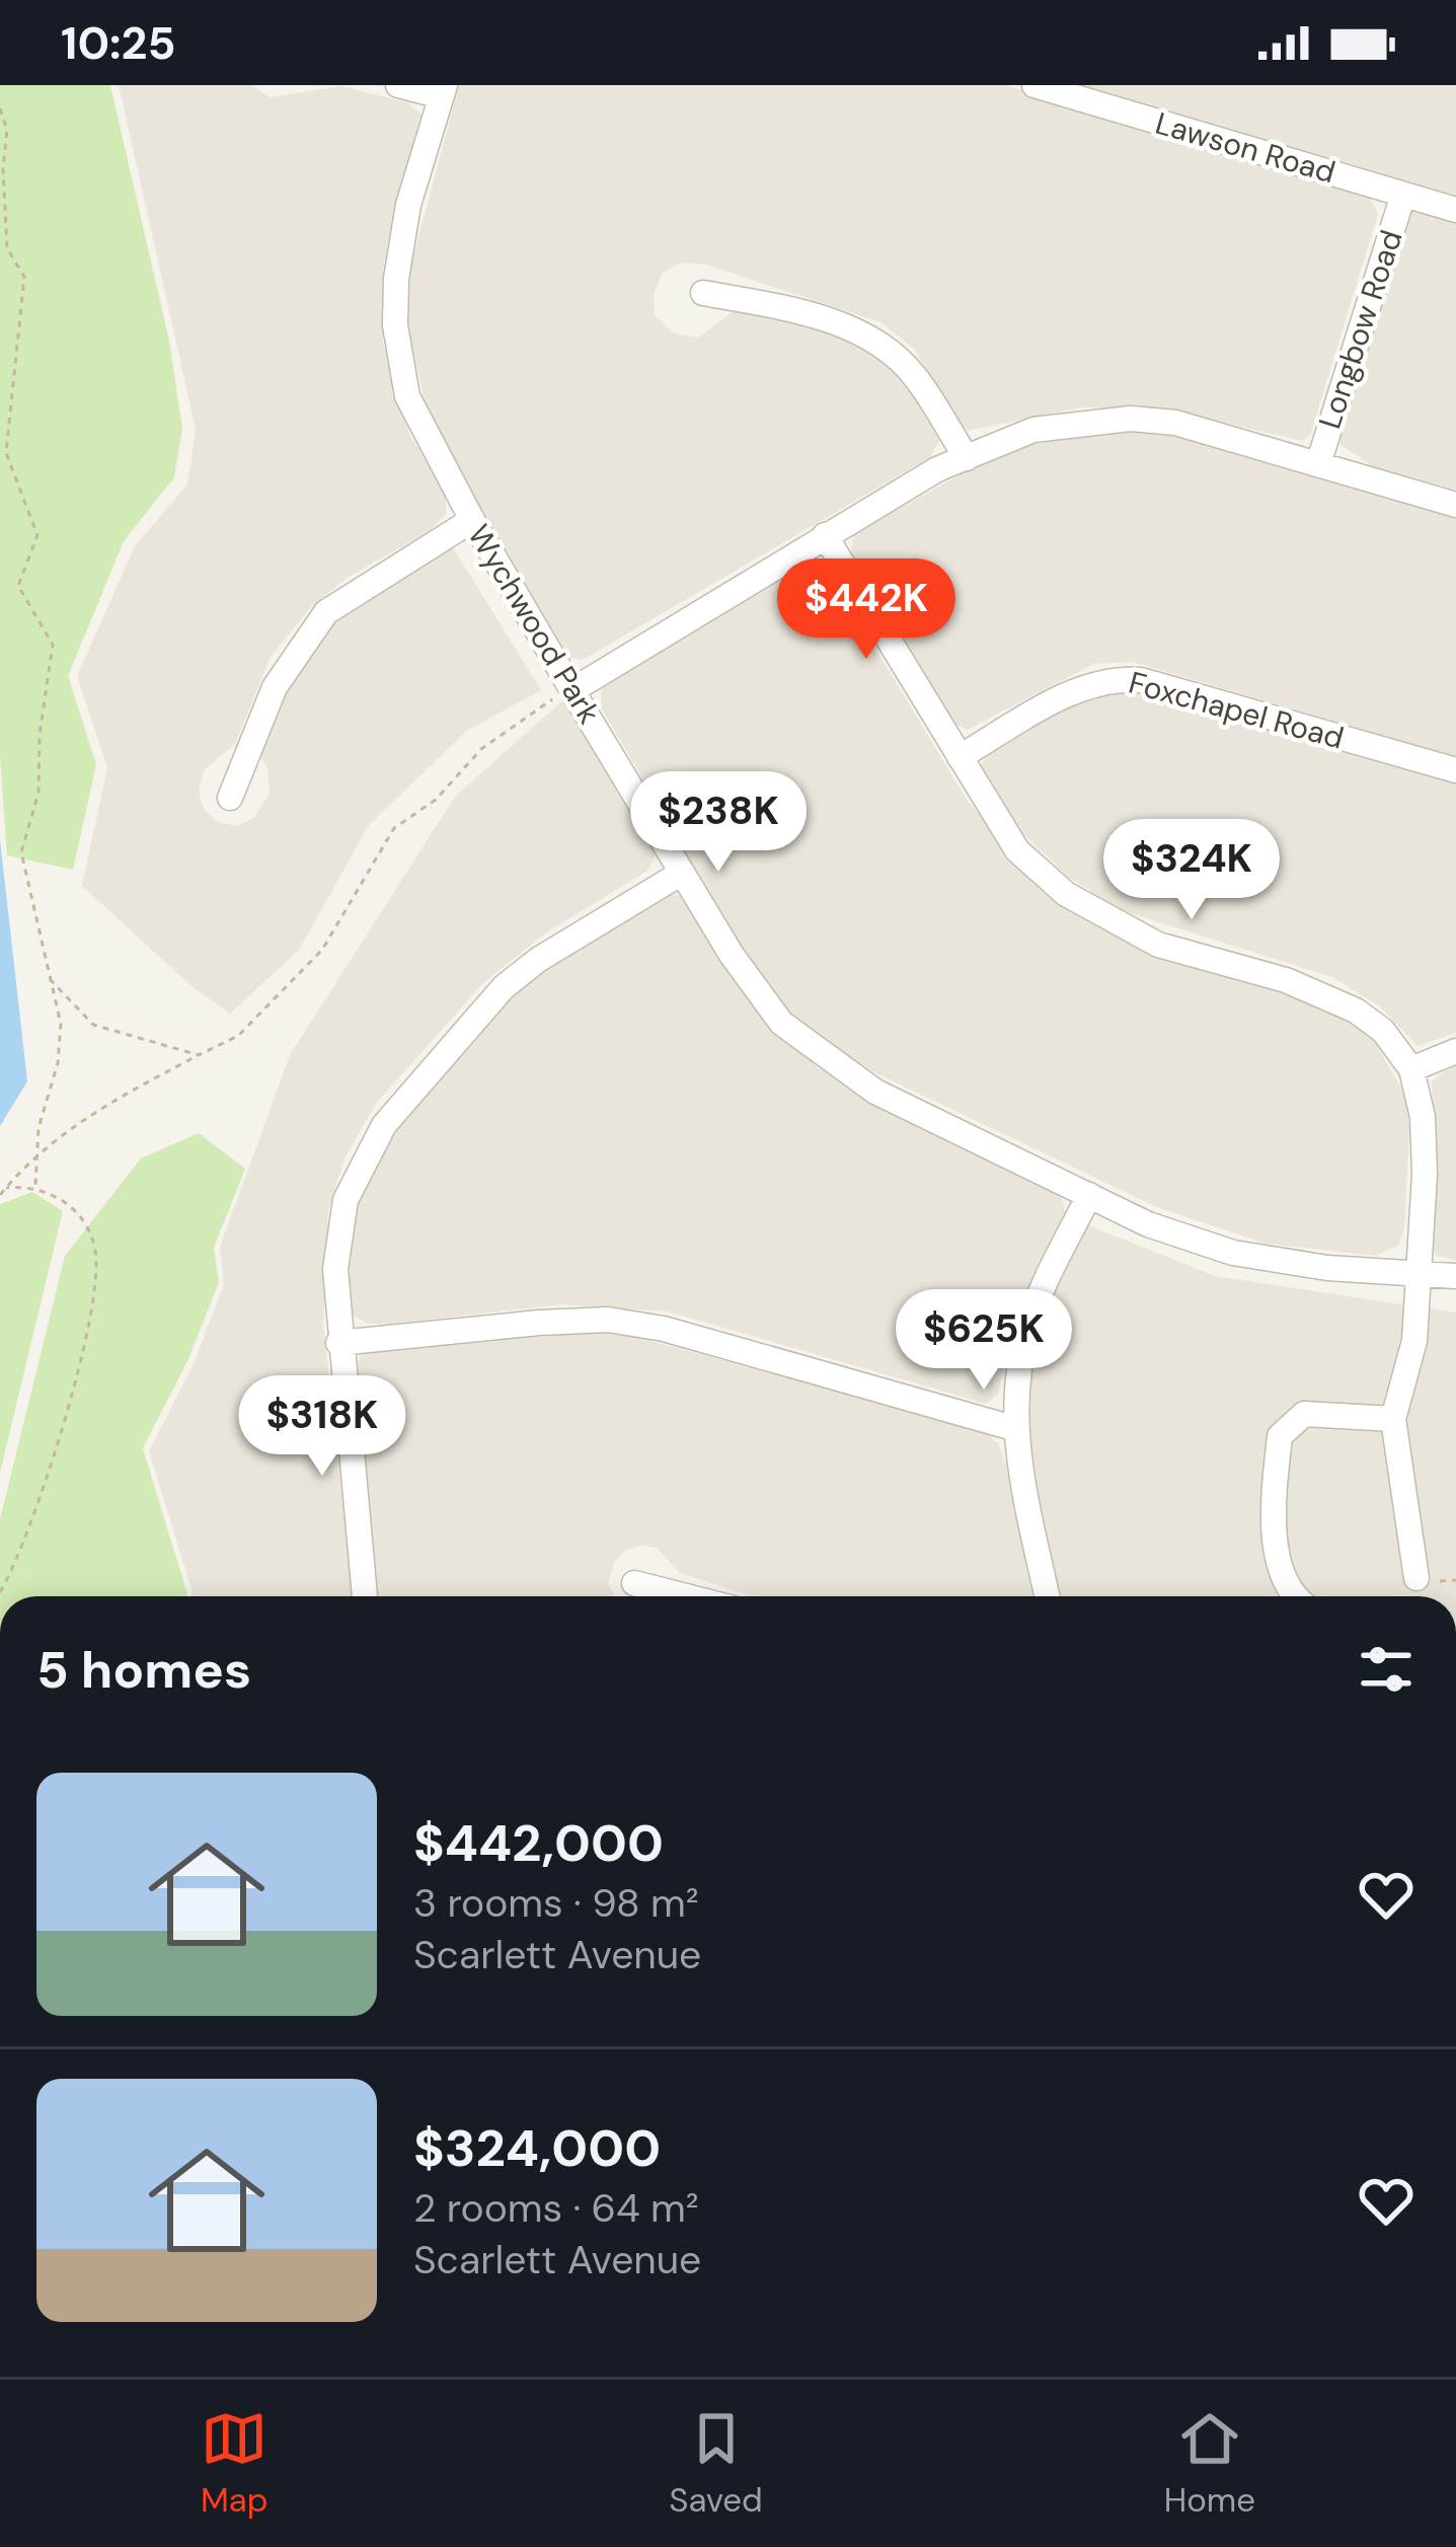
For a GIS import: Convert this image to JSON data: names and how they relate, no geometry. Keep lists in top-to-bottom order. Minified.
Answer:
{"streets":{"street":["Lawson Road","Longbow Road","Wychwood Park","Foxchapel Road"]},"crossings":[["Lawson Road","Longbow Road"],["Longbow Road","Wychwood Park"]],"page":{"status":"10:25","price":["$442K","$238K","$324K","$625K","$318K"],"heading":"5 homes","list":[{"name":"$442,000","note":"3 rooms · 98 m² · Scarlett Avenue"},{"name":"$324,000","note":"2 rooms · 64 m² · Scarlett Avenue"}],"tabs":["Map","Saved","Home"]}}
